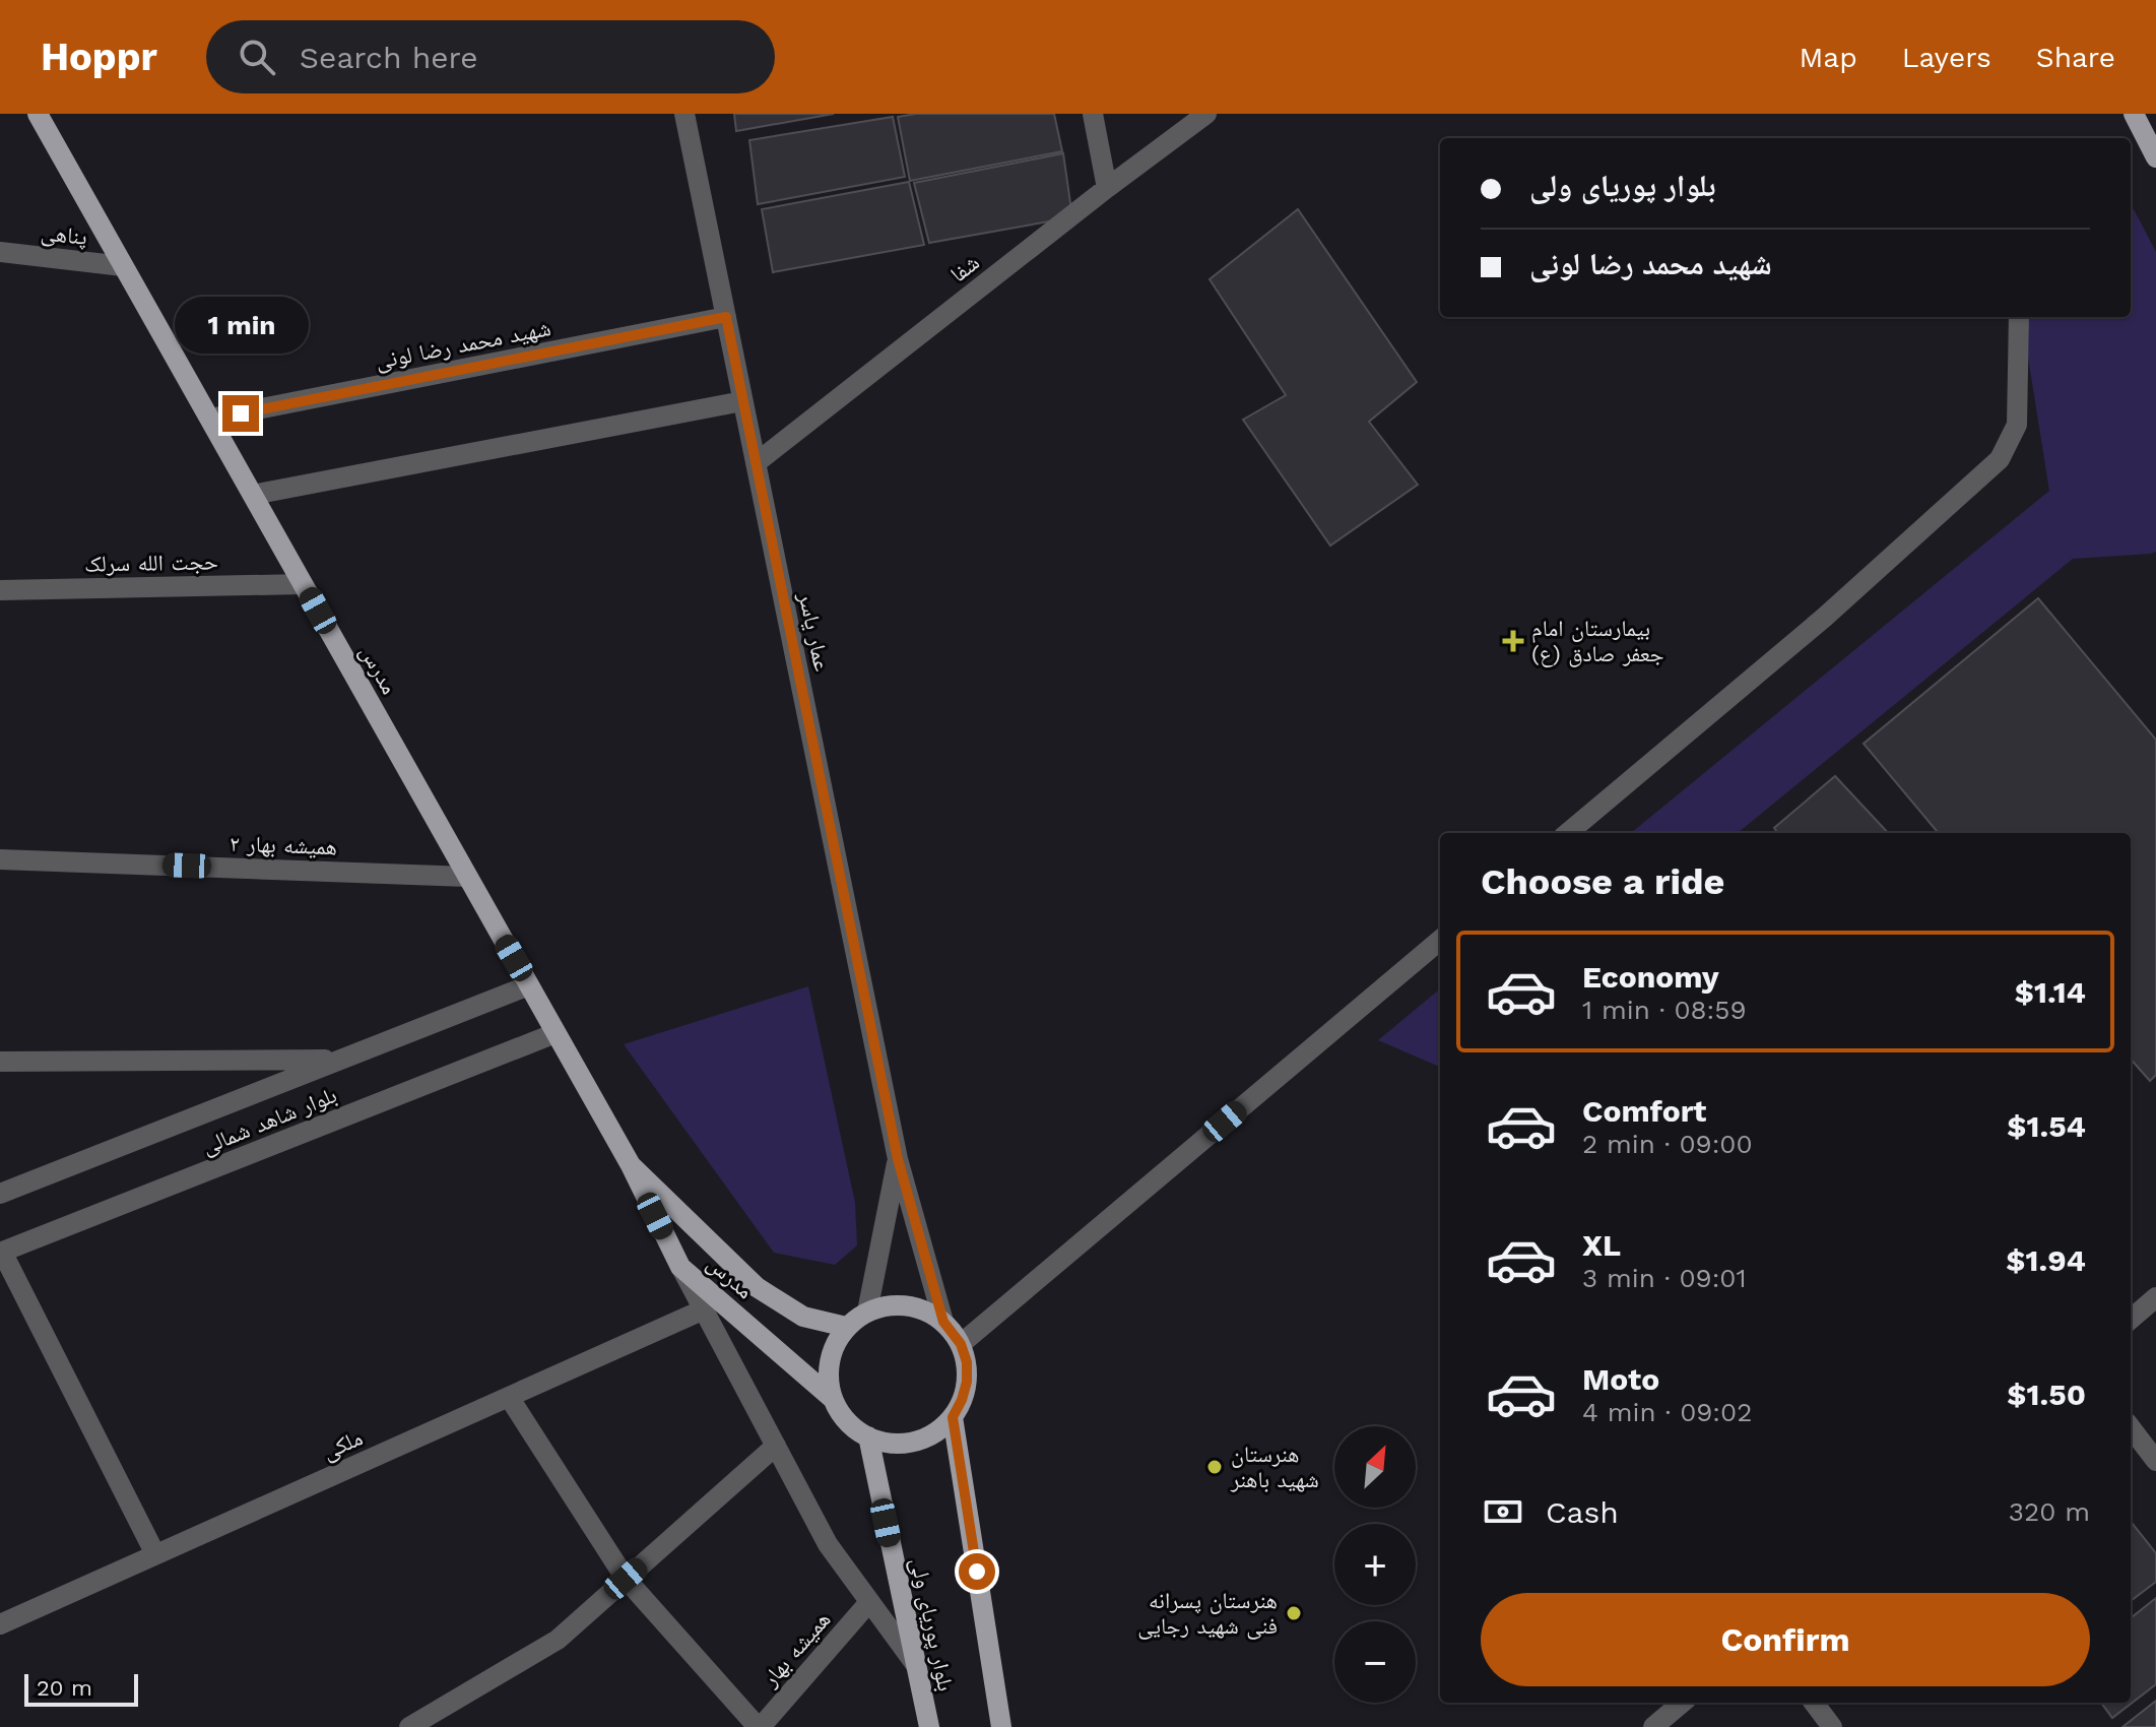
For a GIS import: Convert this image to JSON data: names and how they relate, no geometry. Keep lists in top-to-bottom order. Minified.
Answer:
{"streets":{"main road":["مدرس","بلوار پوریای ولی"],"street":["پناهی","شفا","شهید محمد رضا لونی","حجت الله سرلک","عمار یاسر","همیشه بهار ۲","بلوار شاهد شمالی","ملکی","همیشه بهار"]},"crossings":[["پناهی","مدرس"],["شفا","عمار یاسر"],["شهید محمد رضا لونی","عمار یاسر"],["شهید محمد رضا لونی","مدرس"],["حجت الله سرلک","مدرس"],["عمار یاسر","مدرس"],["عمار یاسر","بلوار پوریای ولی"],["مدرس","همیشه بهار ۲"],["مدرس","بلوار شاهد شمالی"],["مدرس","بلوار پوریای ولی"]],"places":{"health":["بیمارستان امام جعفر صادق (ع)"],"other":["هنرستان شهید باهنر","هنرستان پسرانه فنی شهید رجایی"]},"scale_bar":"20 m","north":"top right","page":{"header":"Hoppr","search":"Search here","nav":["Map","Layers","Share"],"banner":["بلوار پوریای ولی","شهید محمد رضا لونی"],"bubble":"1 min","heading":"Choose a ride","list":[{"name":"Economy","note":"1 min · 08:59","value":"$1.14"},{"name":"Comfort","note":"2 min · 09:00","value":"$1.54"},{"name":"XL","note":"3 min · 09:01","value":"$1.94"},{"name":"Moto","note":"4 min · 09:02","value":"$1.50"}],"map_buttons":["+","−"],"pay":["Cash","320 m"],"buttons":"Confirm","scale":"20 m"}}
